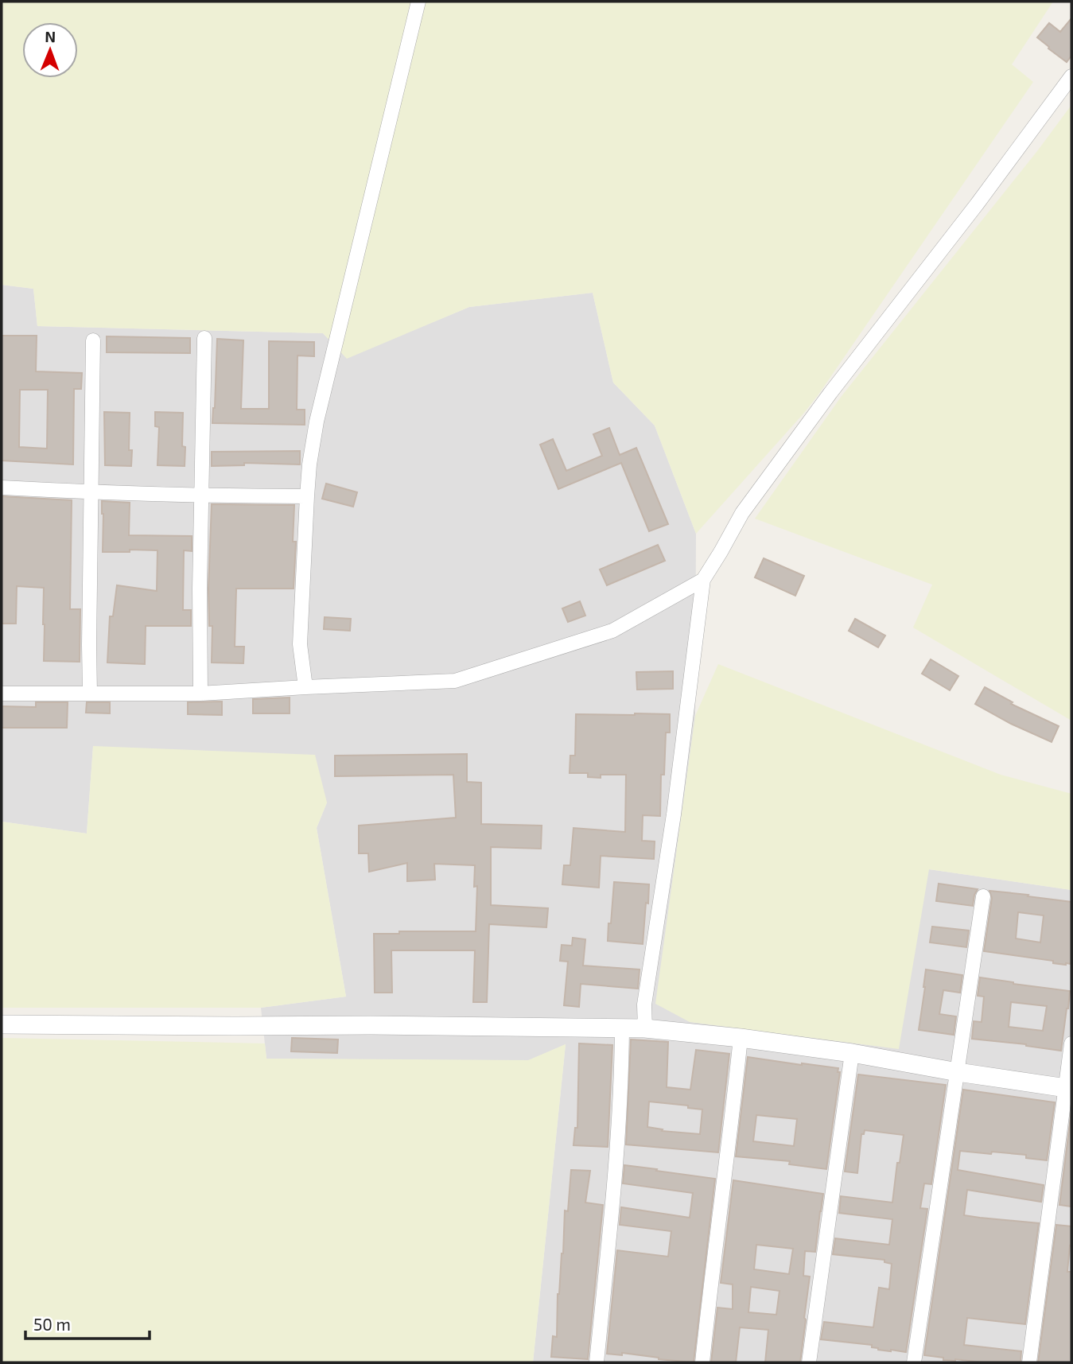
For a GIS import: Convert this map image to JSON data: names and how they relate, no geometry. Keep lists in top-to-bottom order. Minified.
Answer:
{"scale_bar":"50 m","north":"top"}
